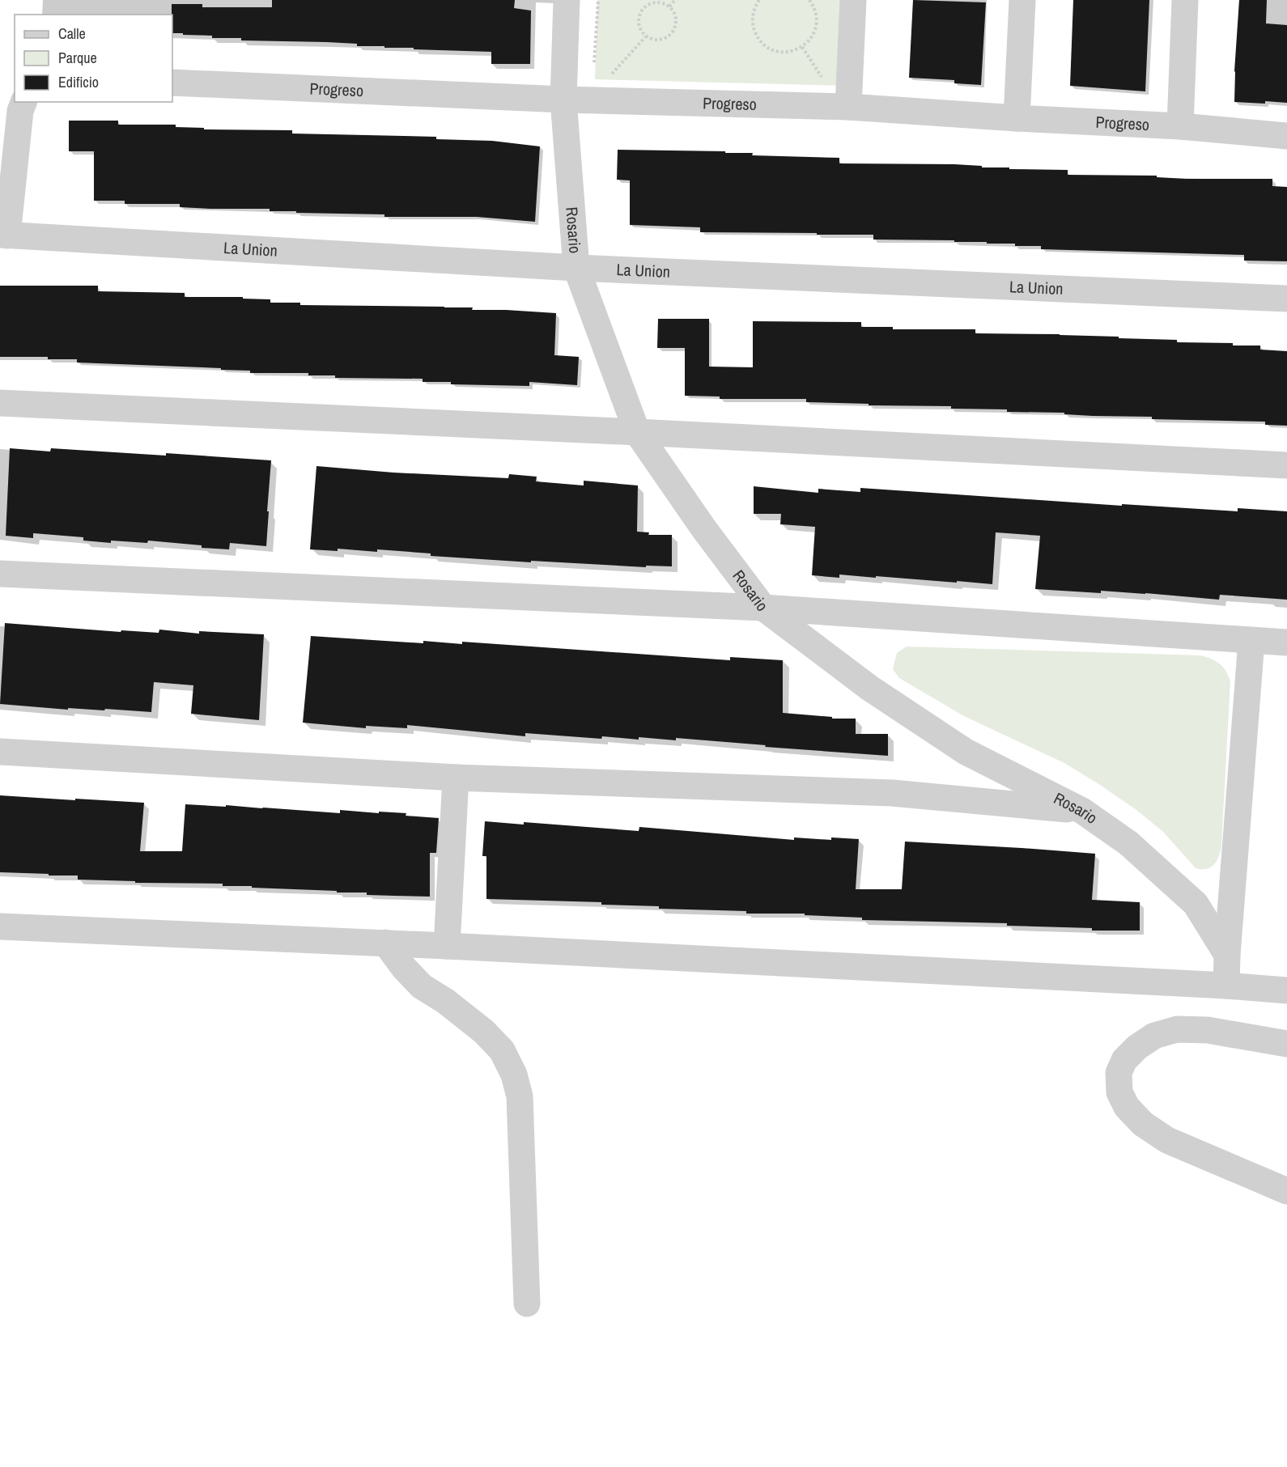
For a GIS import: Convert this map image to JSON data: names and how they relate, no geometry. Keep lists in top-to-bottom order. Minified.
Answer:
{"streets":{"street":["Progreso","Rosario","La Union"]},"crossings":[["Progreso","Rosario"],["Rosario","La Union"]],"legend":["Calle","Parque","Edificio"]}
